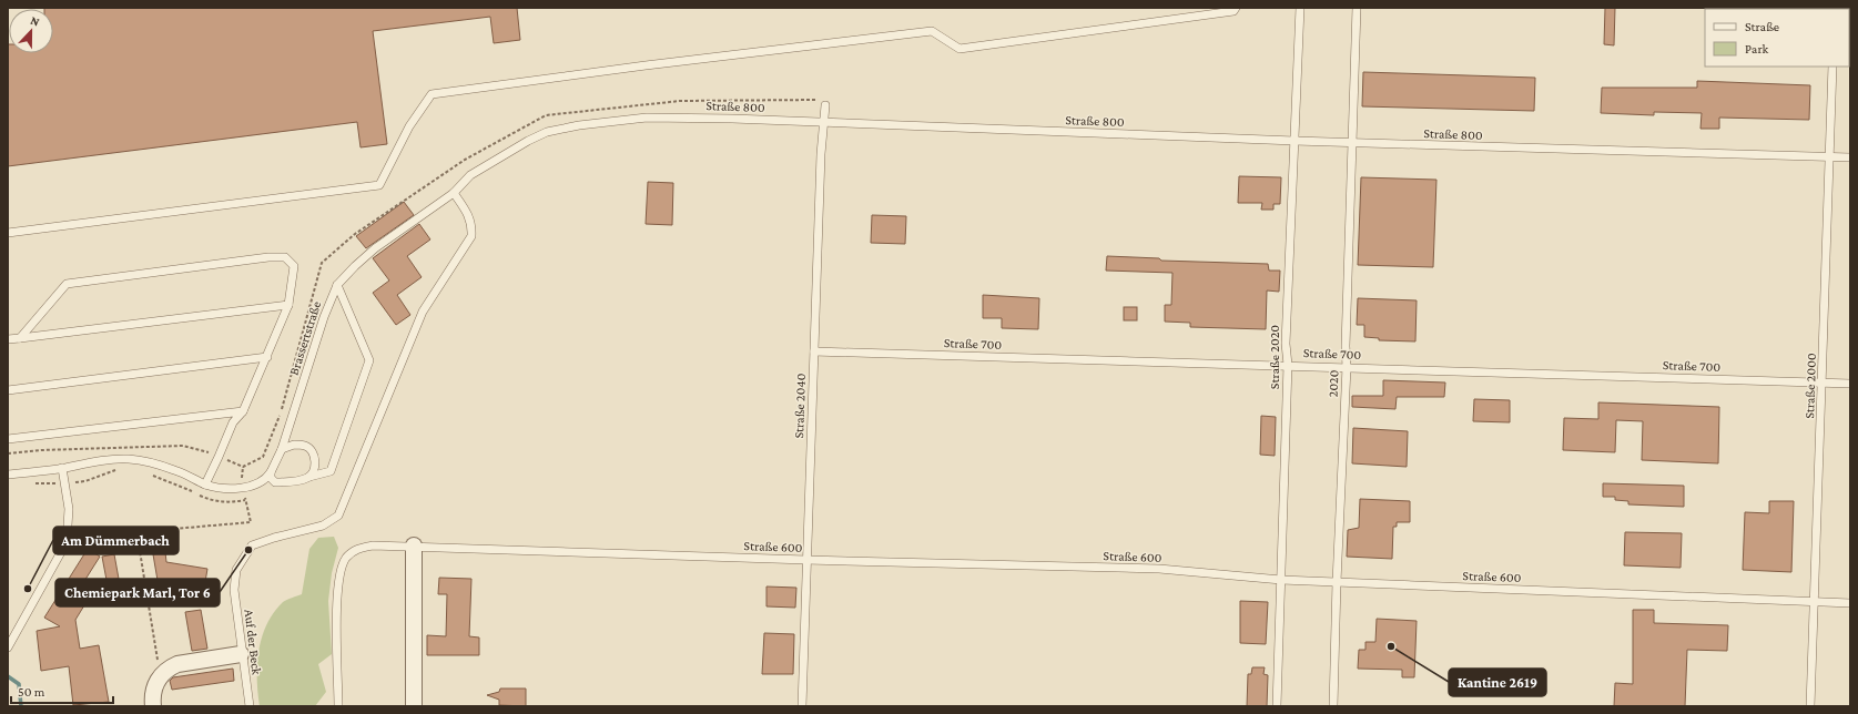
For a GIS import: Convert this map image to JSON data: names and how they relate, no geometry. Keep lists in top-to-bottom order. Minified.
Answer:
{"streets":{"lane":["Straße 800","Brassertstraße","Straße 700","Straße 2020","2020","Straße 2000","Straße 2040","Straße 600","Auf der Beck"]},"crossings":[["Straße 800","Brassertstraße"],["Straße 800","Straße 2020"],["Straße 800","2020"],["Straße 800","Straße 2000"],["Straße 800","Straße 2040"],["Straße 800","Auf der Beck"],["Straße 700","Straße 2020"],["Straße 700","2020"],["Straße 700","Straße 2000"],["Straße 700","Straße 2040"],["Straße 2020","Straße 600"],["2020","Straße 600"],["Straße 2000","Straße 600"],["Straße 2040","Straße 600"]],"places":["Chemiepark Marl, Tor 6","Am Dümmerbach","Kantine 2619"],"legend":["Straße","Park"],"scale_bar":"50 m","north":"top"}
